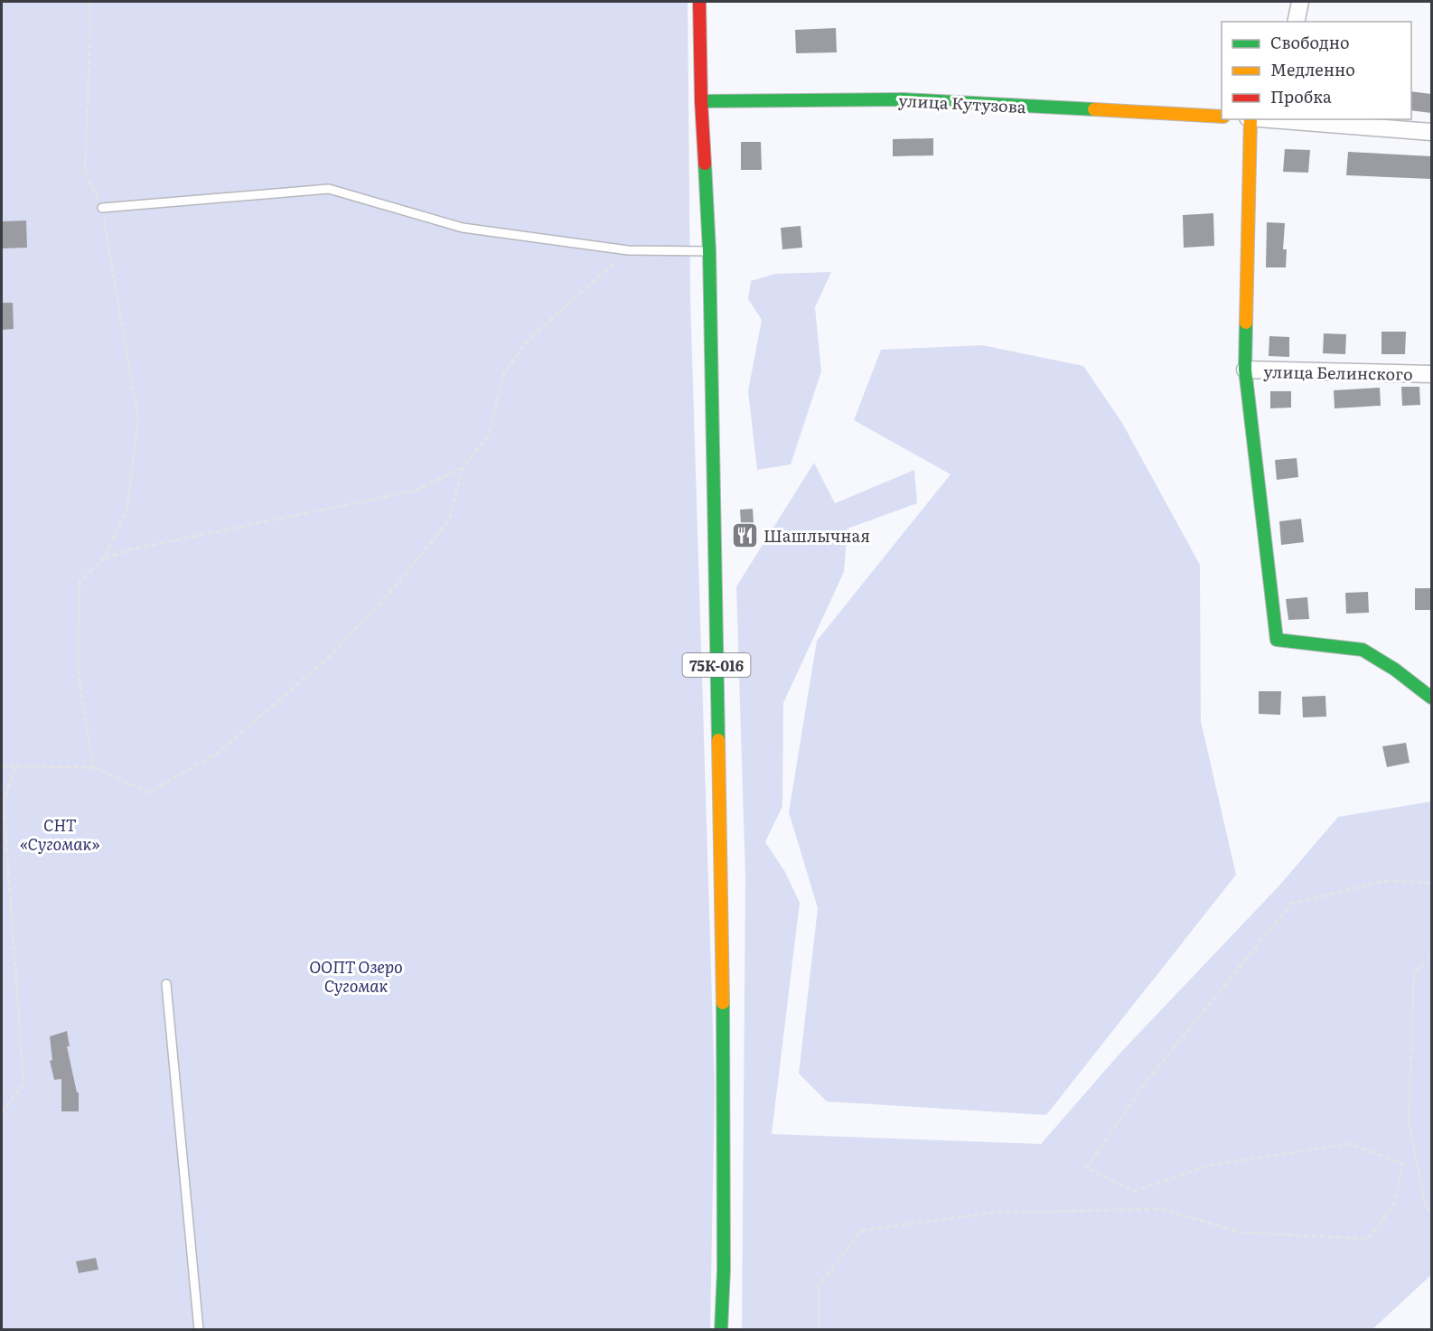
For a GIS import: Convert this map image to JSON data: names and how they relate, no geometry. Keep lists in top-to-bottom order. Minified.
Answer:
{"streets":{"main road":["улица Кутузова","75К-016"],"street":["улица Белинского"]},"crossings":[["улица Кутузова","75К-016"]],"parks":["СНТ «Сугомак»","ООПТ Озеро Сугомак"],"places":{"restaurant":["Шашлычная"]},"legend":["Свободно","Медленно","Пробка"]}
